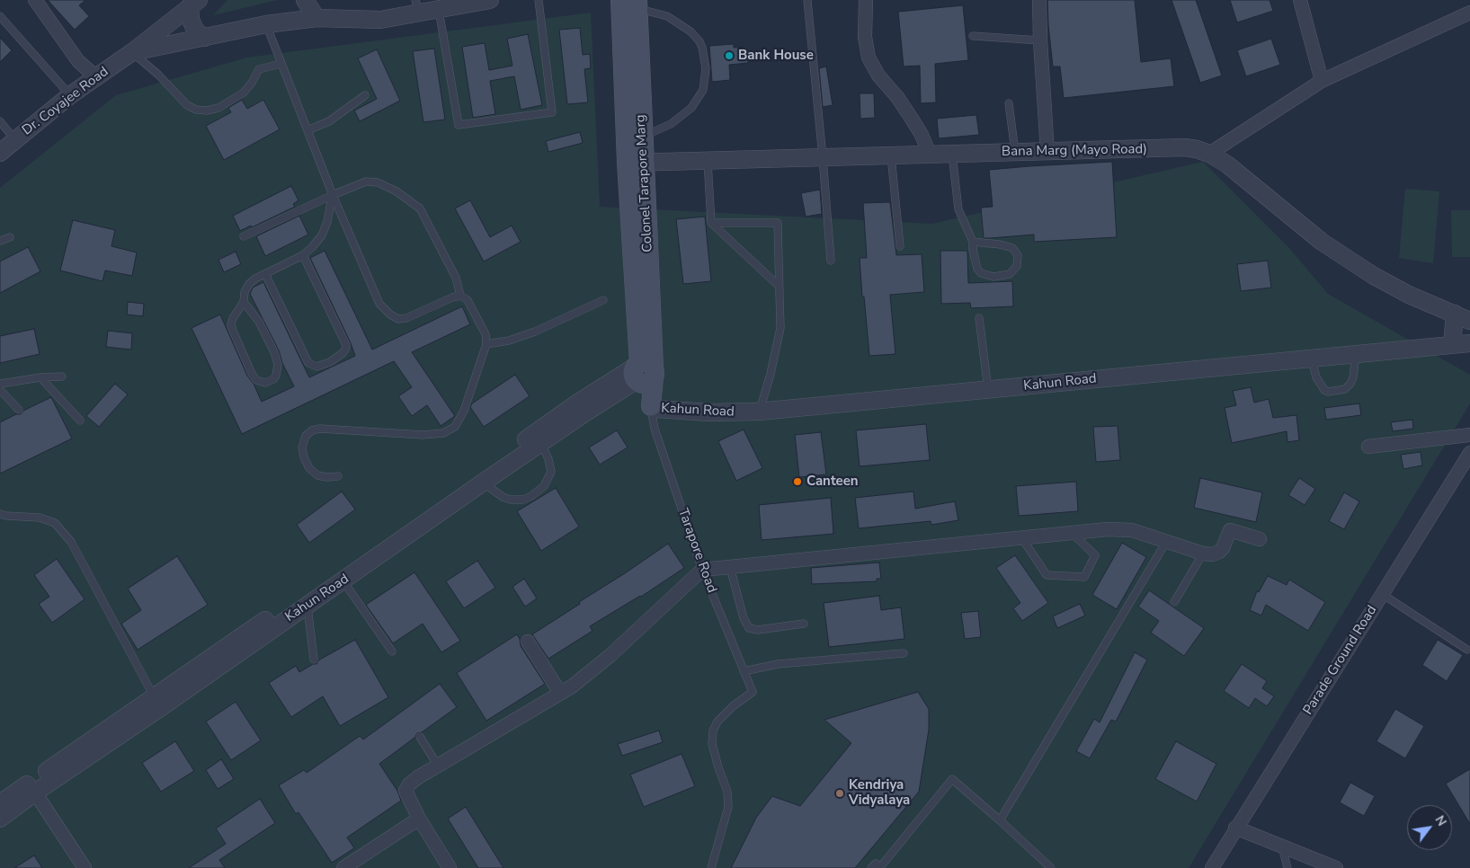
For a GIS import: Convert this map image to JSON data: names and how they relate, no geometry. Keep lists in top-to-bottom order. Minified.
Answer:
{"streets":{"main road":["Colonel Tarapore Marg"],"street":["Dr. Coyajee Road","Bana Marg (Mayo Road)","Kahun Road","Parade Ground Road"],"lane":["Tarapore Road"]},"crossings":[["Bana Marg (Mayo Road)","Colonel Tarapore Marg"],["Colonel Tarapore Marg","Kahun Road"],["Kahun Road","Tarapore Road"]],"places":["Bank House","Canteen","Kendriya Vidyalaya"],"north":"top right"}
